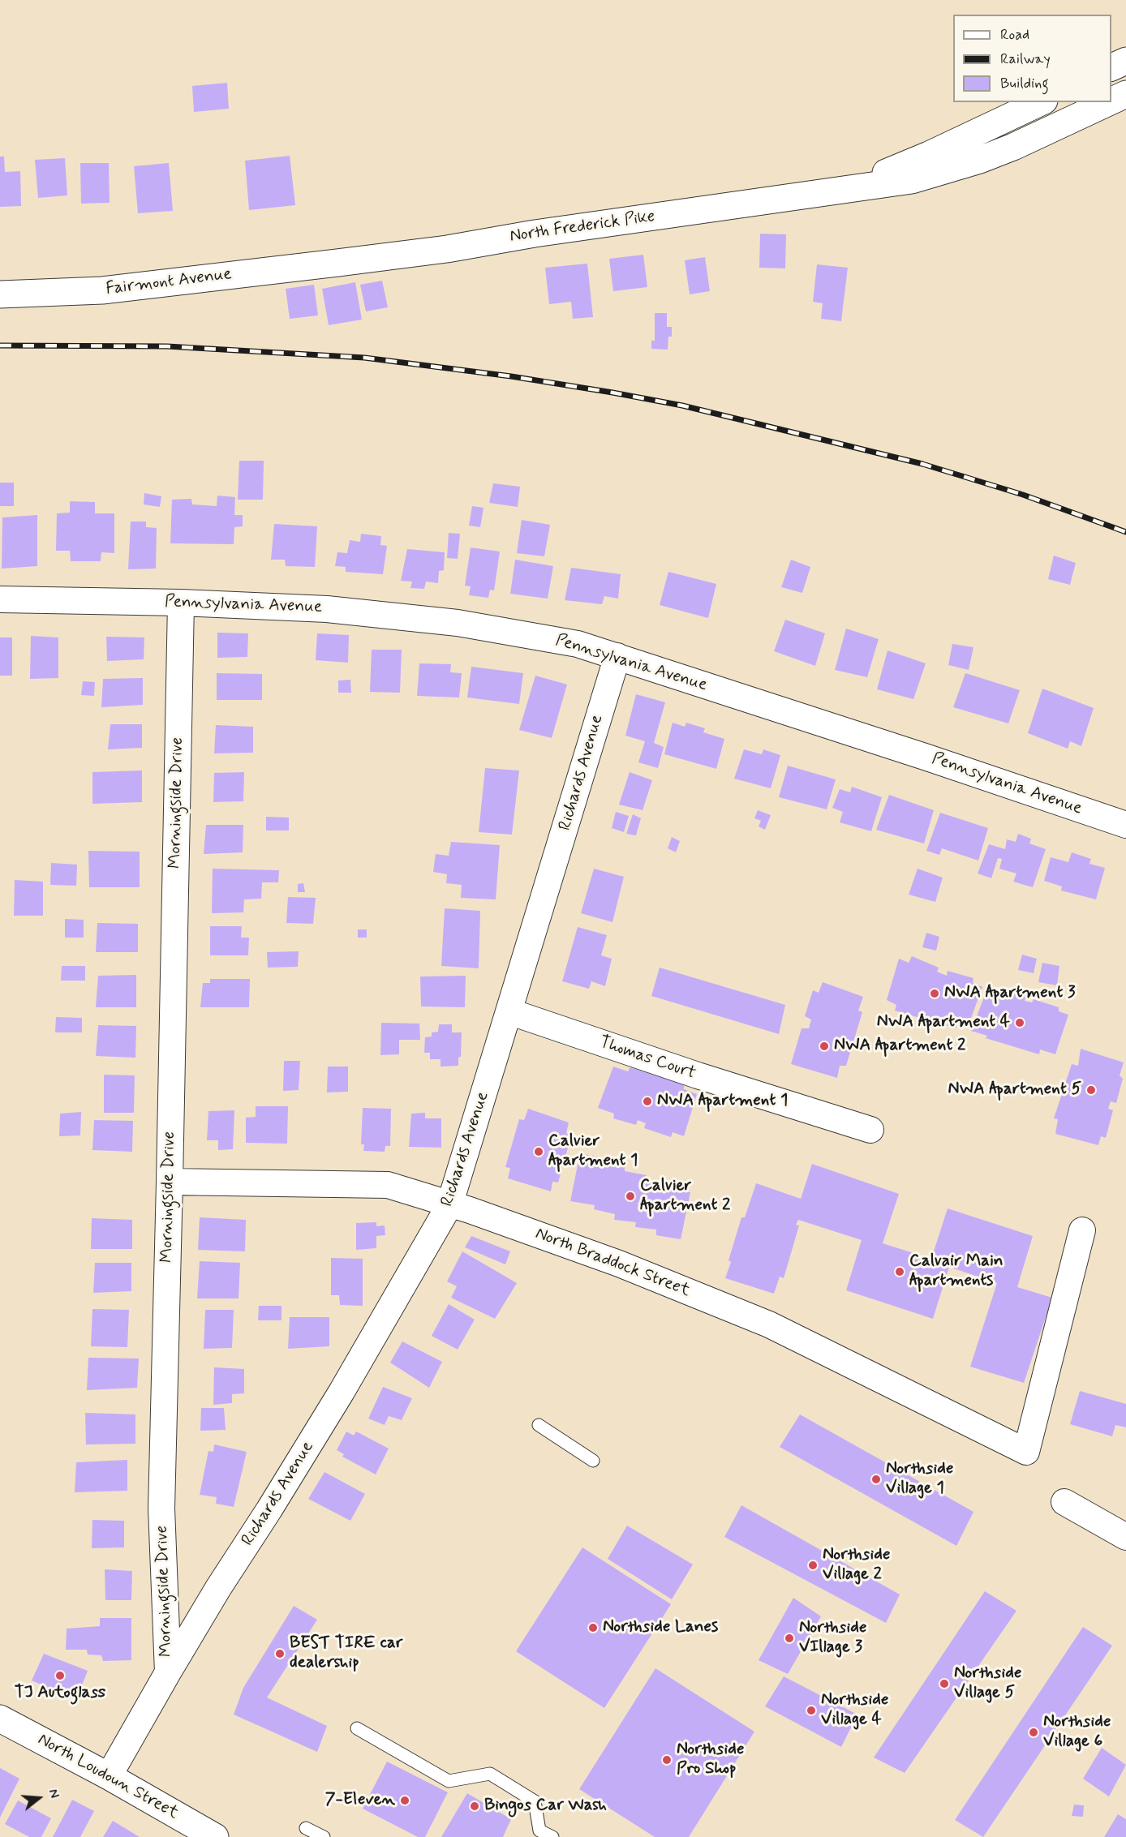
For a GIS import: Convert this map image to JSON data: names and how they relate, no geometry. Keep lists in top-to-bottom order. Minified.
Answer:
{"streets":{"main road":["North Frederick Pike","Fairmont Avenue","North Loudoun Street"],"street":["Pennsylvania Avenue","Richards Avenue","Morningside Drive","Thomas Court","North Braddock Street"]},"crossings":[["North Frederick Pike","Fairmont Avenue"],["Pennsylvania Avenue","Richards Avenue"],["Pennsylvania Avenue","Morningside Drive"],["Richards Avenue","Morningside Drive"],["Richards Avenue","Thomas Court"],["Richards Avenue","North Braddock Street"],["Morningside Drive","North Braddock Street"],["Morningside Drive","North Loudoun Street"]],"places":["NWA Apartment 3","NWA Apartment 4","NWA Apartment 2","NWA Apartment 5","NWA Apartment 1","Calvier Apartment 1","Calvier Apartment 2","Calvair Main Apartments","Northside Village 1","Northside Village 2","Northside Lanes","Northside VIllage 3","BEST TIRE car dealership","TJ Autoglass","Northside Village 5","Northside Village 4","Northside Village 6","Northside Pro Shop","7-Eleven","Bingos Car Wash"],"legend":["Road","Railway","Building"],"north":"right"}
